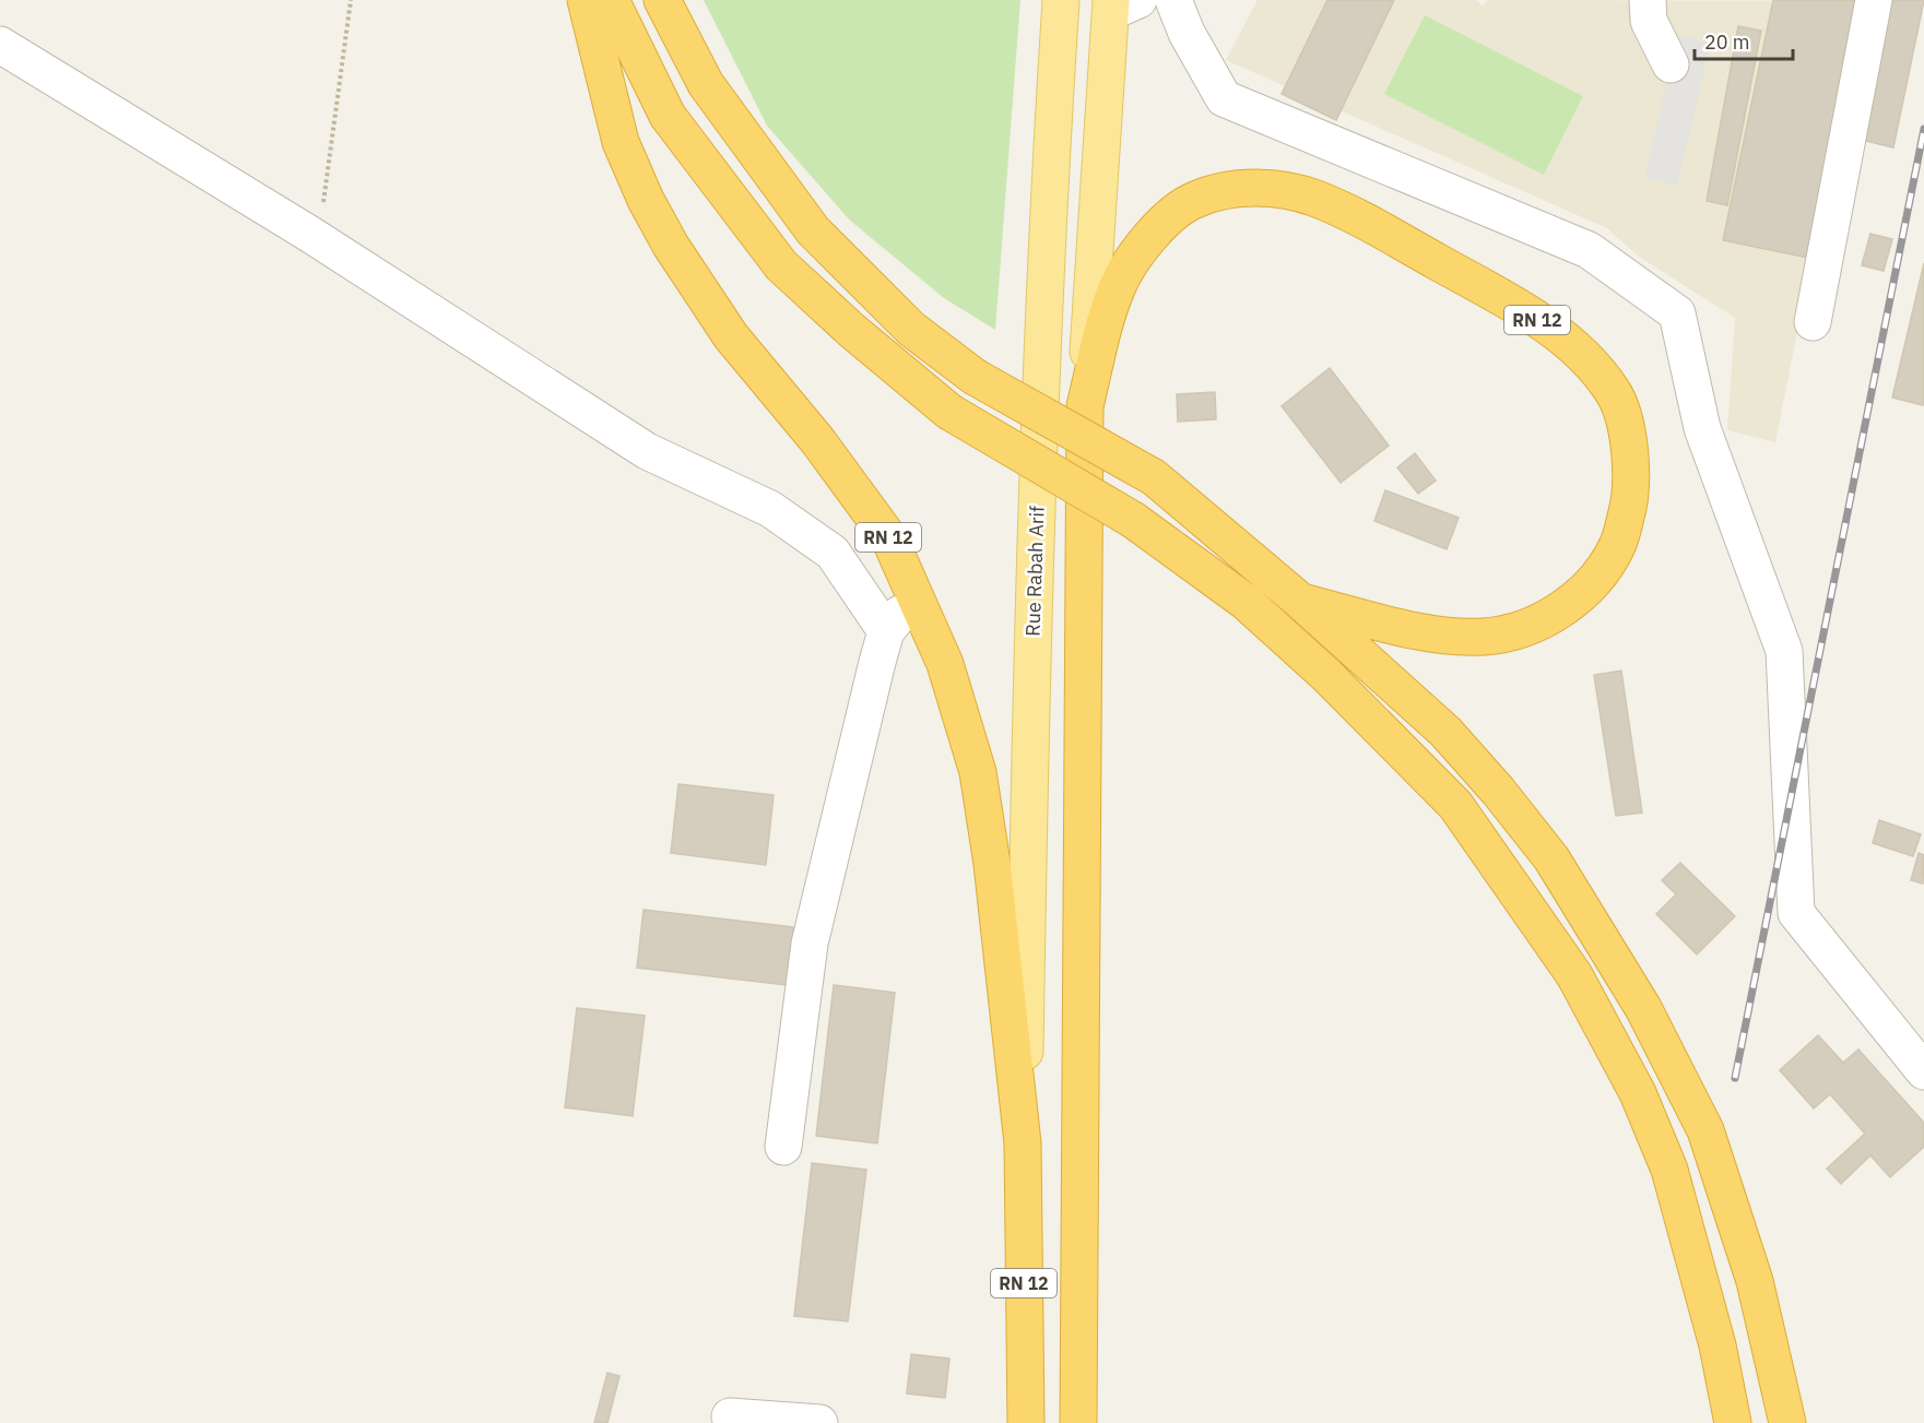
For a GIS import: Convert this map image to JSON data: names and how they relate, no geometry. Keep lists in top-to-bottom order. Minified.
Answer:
{"streets":{"highway":["RN 12"],"main road":["Rue Rabah Arif"]},"crossings":[["RN 12","Rue Rabah Arif"]],"scale_bar":"20 m"}
